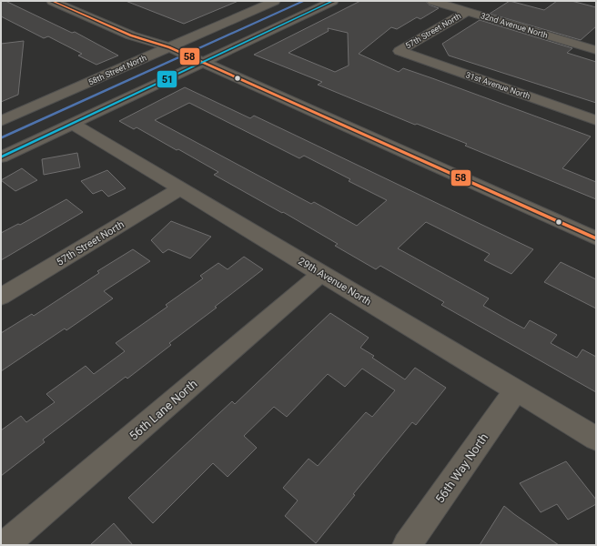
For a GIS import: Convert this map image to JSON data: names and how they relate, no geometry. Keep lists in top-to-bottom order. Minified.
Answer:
{"streets":{"street":["32nd Avenue North","57th Street North","58th Street North","31st Avenue North","29th Avenue North","56th Lane North","56th Way North"]},"crossings":[["32nd Avenue North","57th Street North"],["57th Street North","31st Avenue North"],["57th Street North","29th Avenue North"],["29th Avenue North","56th Lane North"],["29th Avenue North","56th Way North"]],"lines":["transit line 58","transit line 51"]}
